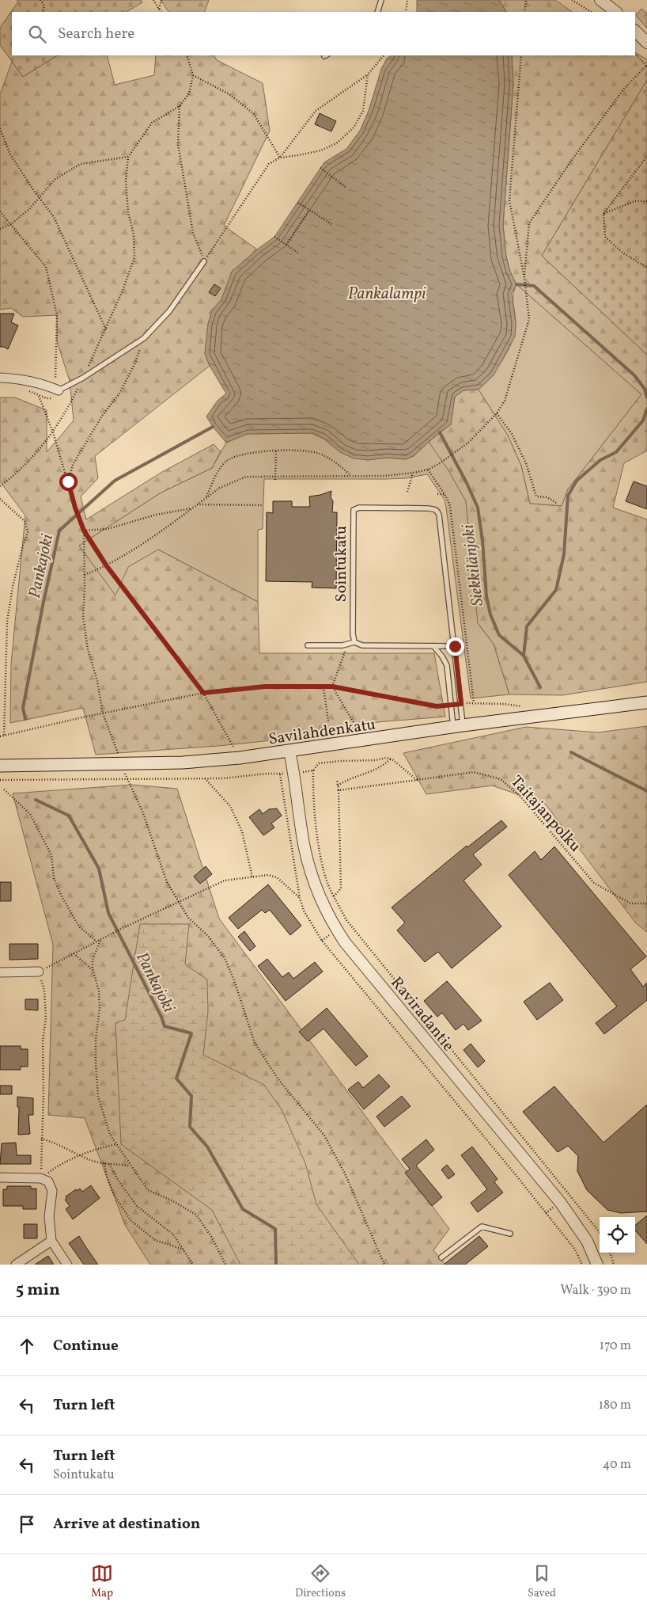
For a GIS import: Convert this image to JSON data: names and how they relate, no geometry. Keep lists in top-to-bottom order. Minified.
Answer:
{"streets":{"main road":["Savilahdenkatu"],"street":["Raviradantie"],"lane":["Sointukatu"],"path":["Taitajanpolku"]},"crossings":[["Sointukatu","Savilahdenkatu"],["Savilahdenkatu","Raviradantie"]],"water":["Pankalampi","Siekkilänjoki","Pankajoki"],"page":{"search":"Search here","heading":["5 min","Walk · 390 m"],"list":[["Continue","170 m"],["Turn left","180 m"],["Turn left","Sointukatu","40 m"],"Arrive at destination"],"nav":["Map","Directions","Saved"]}}
